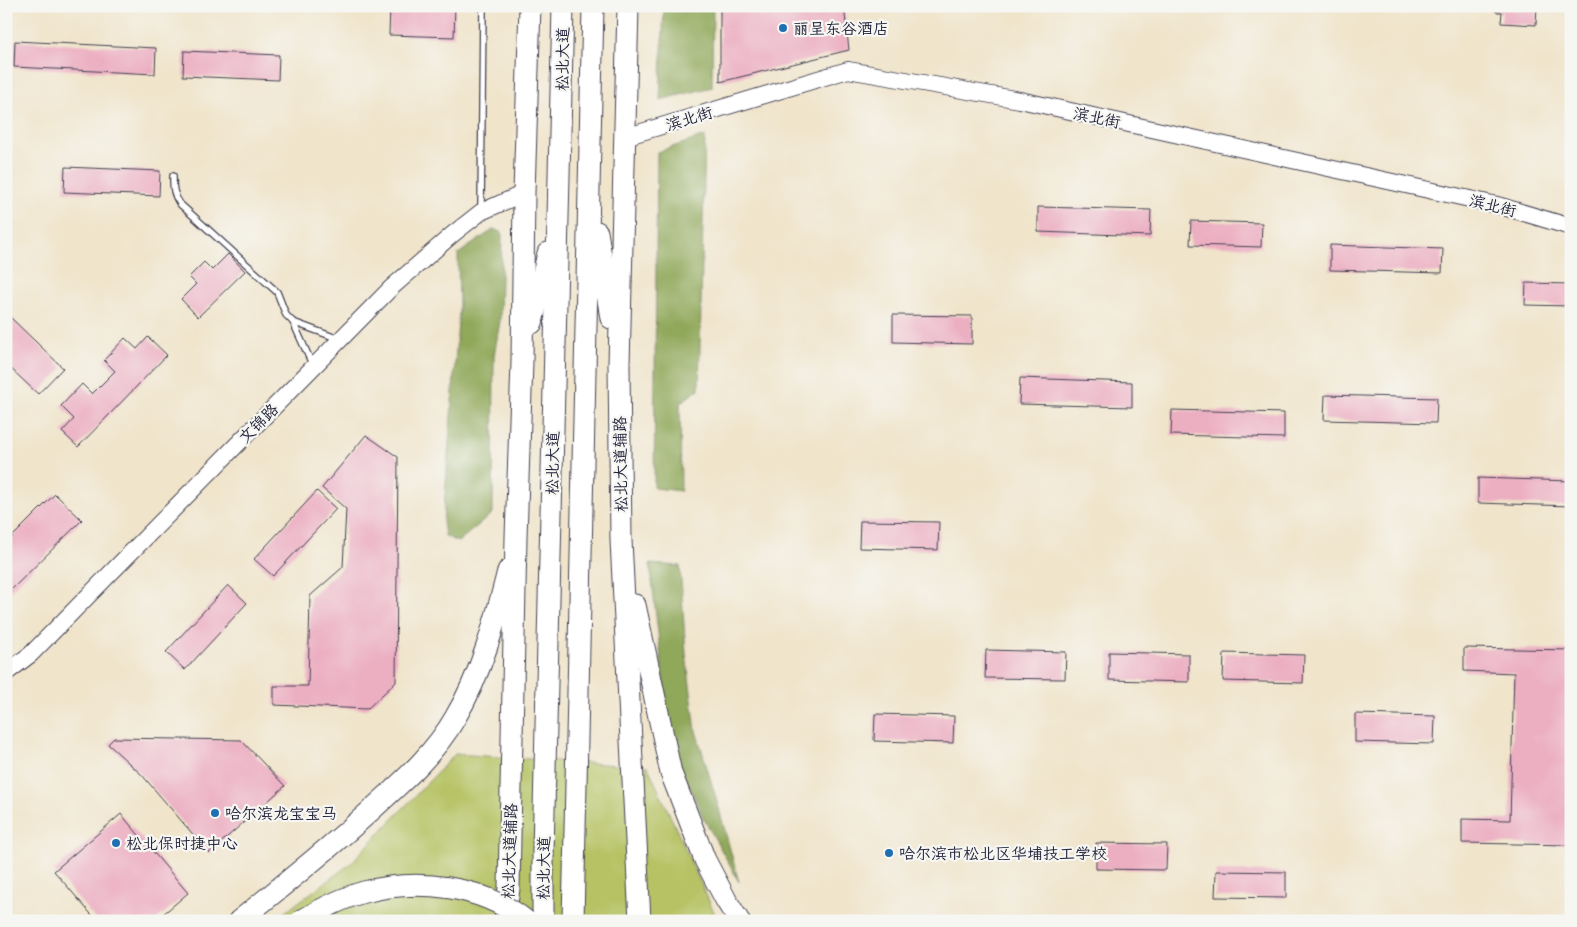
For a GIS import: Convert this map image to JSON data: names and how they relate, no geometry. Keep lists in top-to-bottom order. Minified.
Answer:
{"streets":{"highway":["松北大道","松北大道辅路"],"street":["滨北街","文锦路"]},"crossings":[["滨北街","松北大道辅路"]],"places":["丽呈东谷酒店","哈尔滨龙宝宝马","松北保时捷中心","哈尔滨市松北区华埔技工学校"]}
